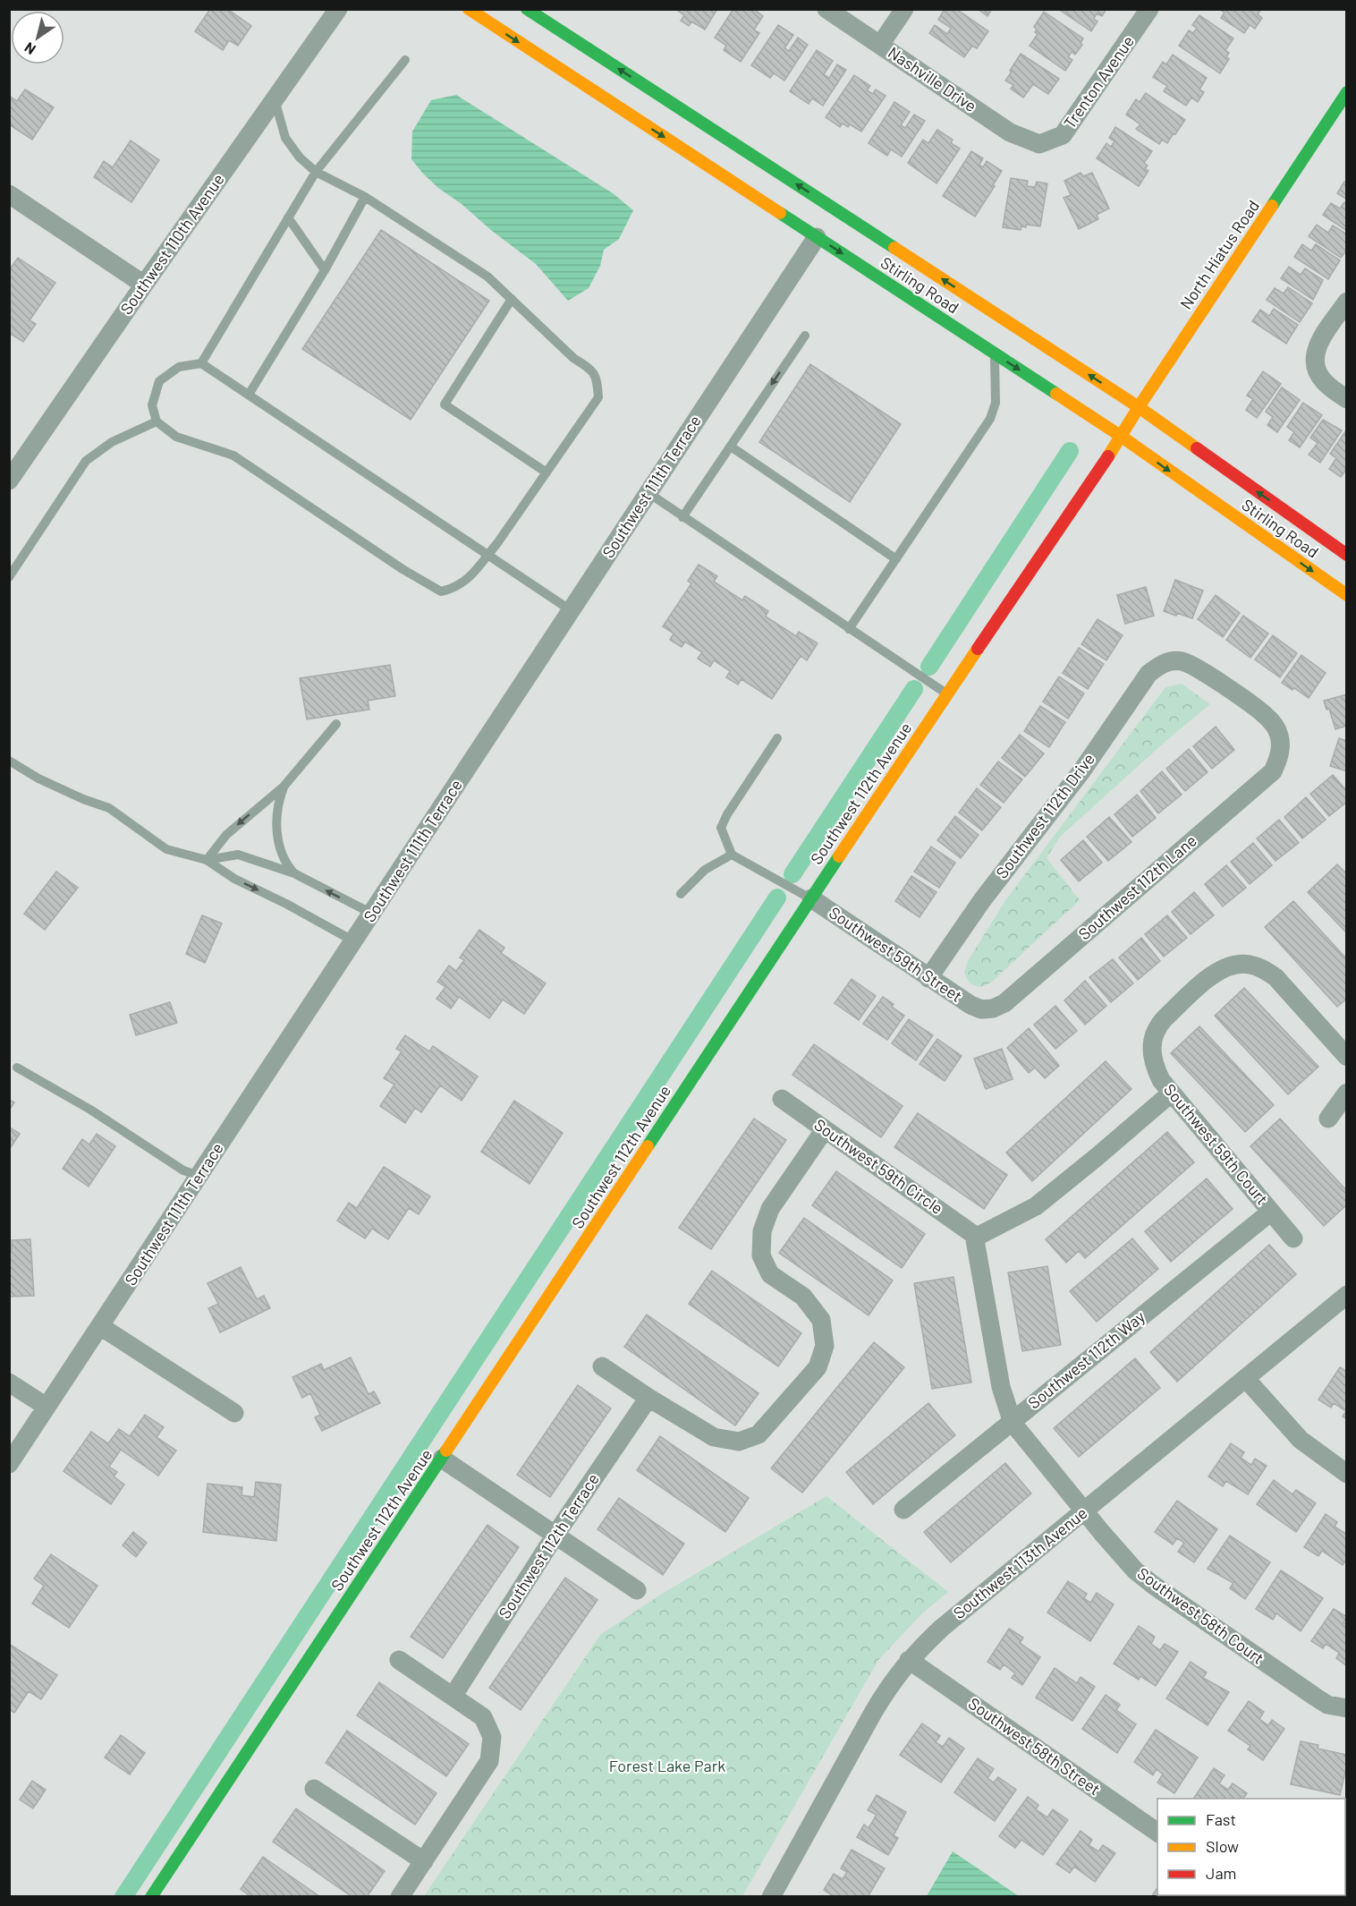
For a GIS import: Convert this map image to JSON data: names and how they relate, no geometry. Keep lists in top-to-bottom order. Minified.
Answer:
{"streets":{"street":["Nashville Drive","Trenton Avenue","Southwest 110th Avenue","North Hiatus Road","Stirling Road","Southwest 111th Terrace","Southwest 112th Avenue","Southwest 112th Drive","Southwest 112th Lane","Southwest 59th Street","Southwest 59th Court","Southwest 59th Circle","Southwest 112th Way","Southwest 112th Terrace","Southwest 113th Avenue","Southwest 58th Court","Southwest 58th Street"]},"crossings":[["Nashville Drive","Trenton Avenue"],["North Hiatus Road","Stirling Road"],["North Hiatus Road","Southwest 112th Avenue"],["Stirling Road","Southwest 111th Terrace"],["Stirling Road","Southwest 112th Avenue"],["Southwest 112th Avenue","Southwest 59th Street"],["Southwest 112th Drive","Southwest 112th Lane"],["Southwest 112th Drive","Southwest 59th Street"],["Southwest 112th Lane","Southwest 59th Street"],["Southwest 59th Court","Southwest 112th Way"],["Southwest 59th Circle","Southwest 58th Court"],["Southwest 112th Way","Southwest 58th Court"],["Southwest 113th Avenue","Southwest 58th Court"],["Southwest 113th Avenue","Southwest 58th Street"]],"parks":["Forest Lake Park"],"legend":["Fast","Slow","Jam"],"north":"bottom left"}
